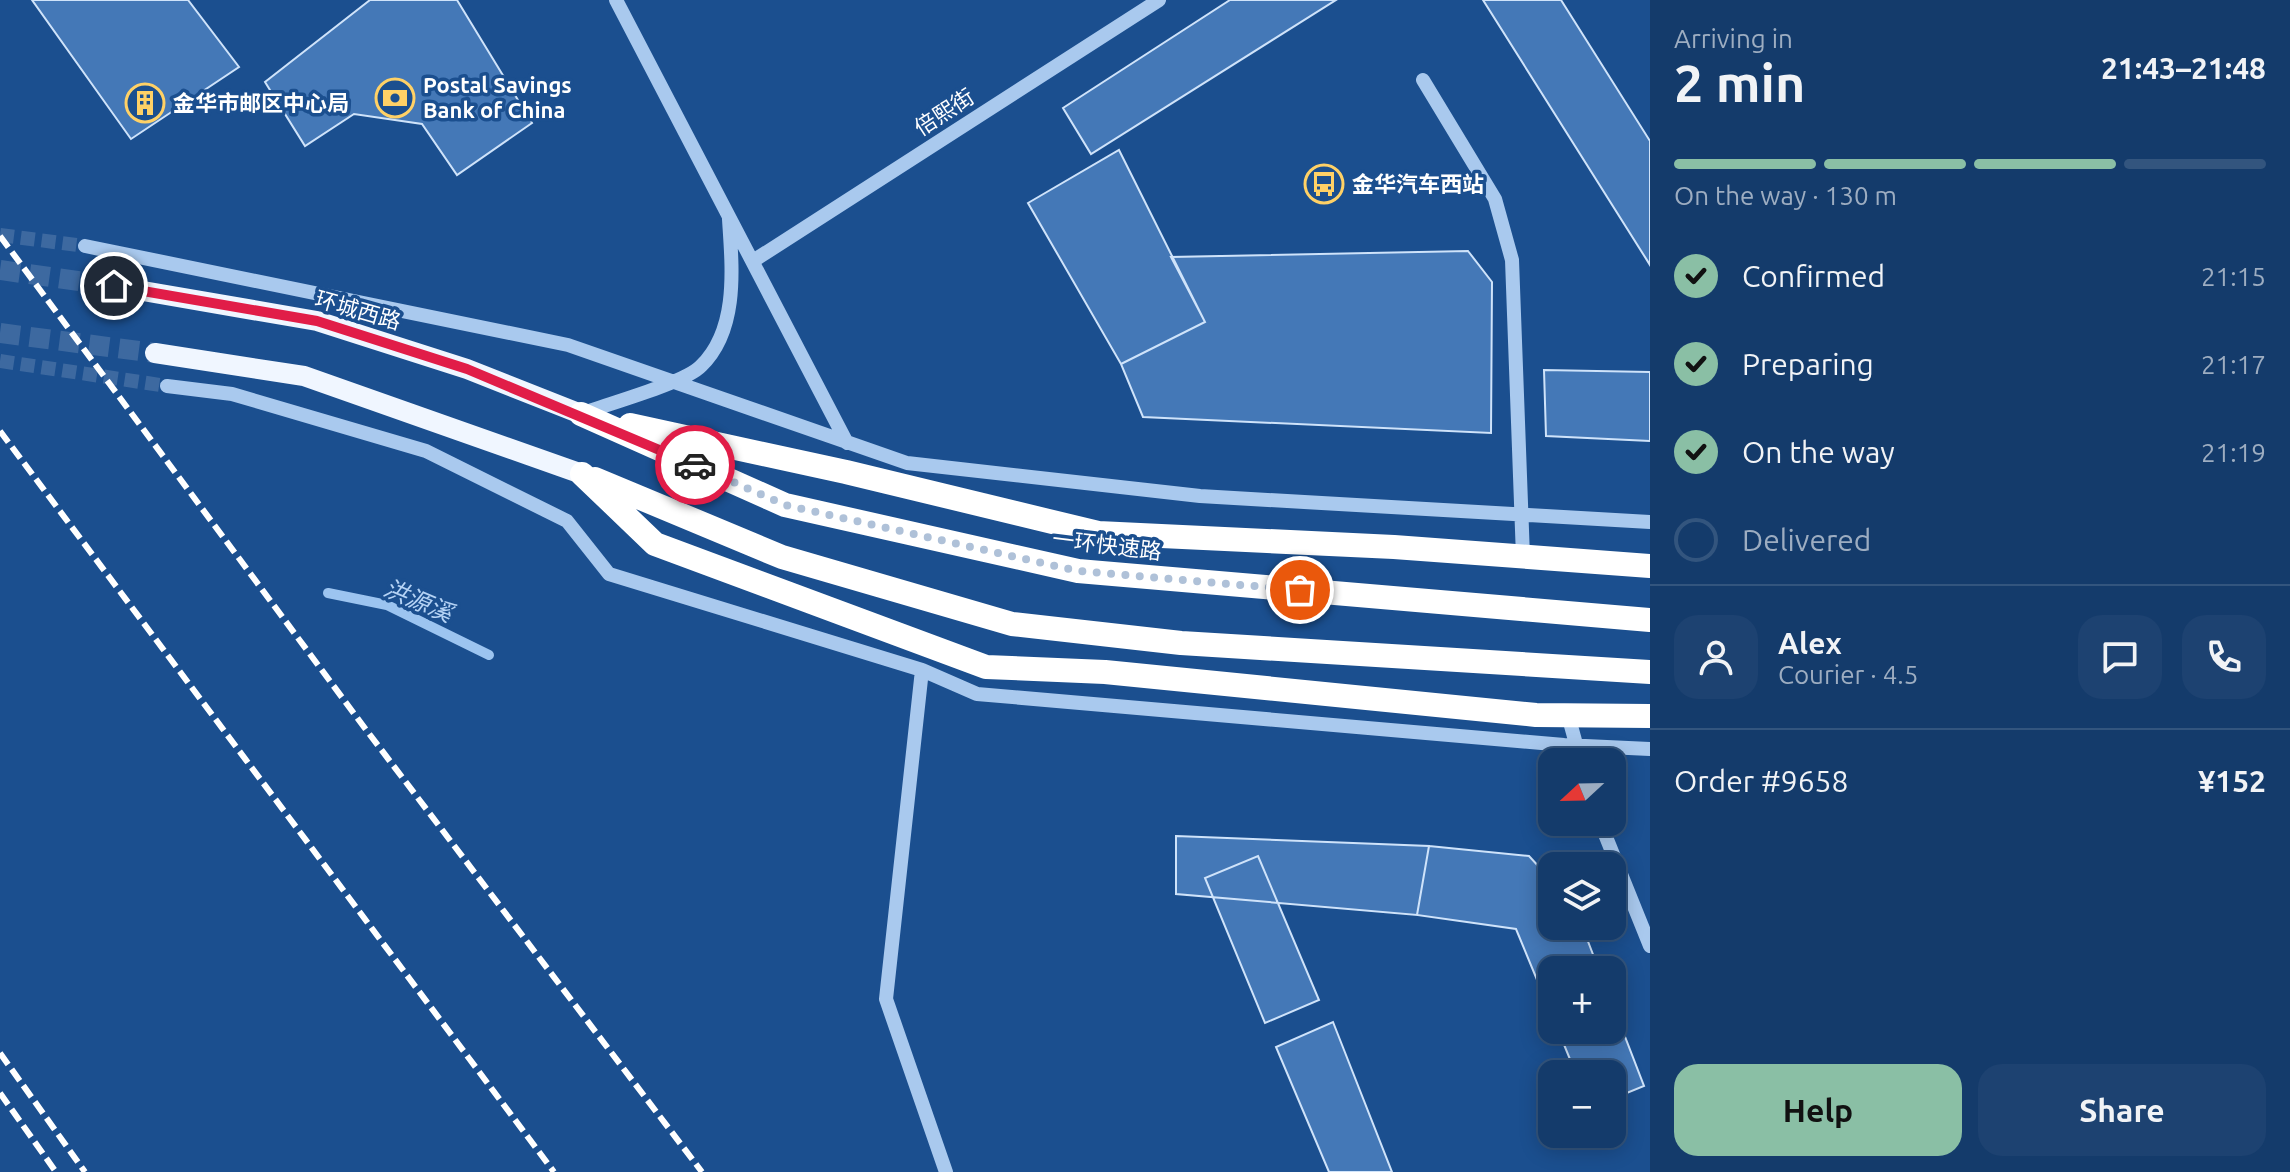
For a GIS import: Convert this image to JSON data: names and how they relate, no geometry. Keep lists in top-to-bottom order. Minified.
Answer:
{"streets":{"highway":["一环快速路"],"main road":["环城西路"],"street":["倍熙街"]},"crossings":[["环城西路","一环快速路"]],"water":["洪源溪"],"places":{"bank":["Postal Savings Bank of China"],"building":["金华市邮区中心局"],"bus stop":["金华汽车西站"]},"north":"left","page":{"heading":["2 min","Arriving in","21:43–21:48"],"panel":["Alex","Courier · 4.5","Order #9658","¥152"],"bar":"On the way · 130 m","list":[["Confirmed","21:15"],["Preparing","21:17"],["On the way","21:19"],"Delivered"],"map_buttons":["+","−"],"buttons":["Help","Share"]}}
